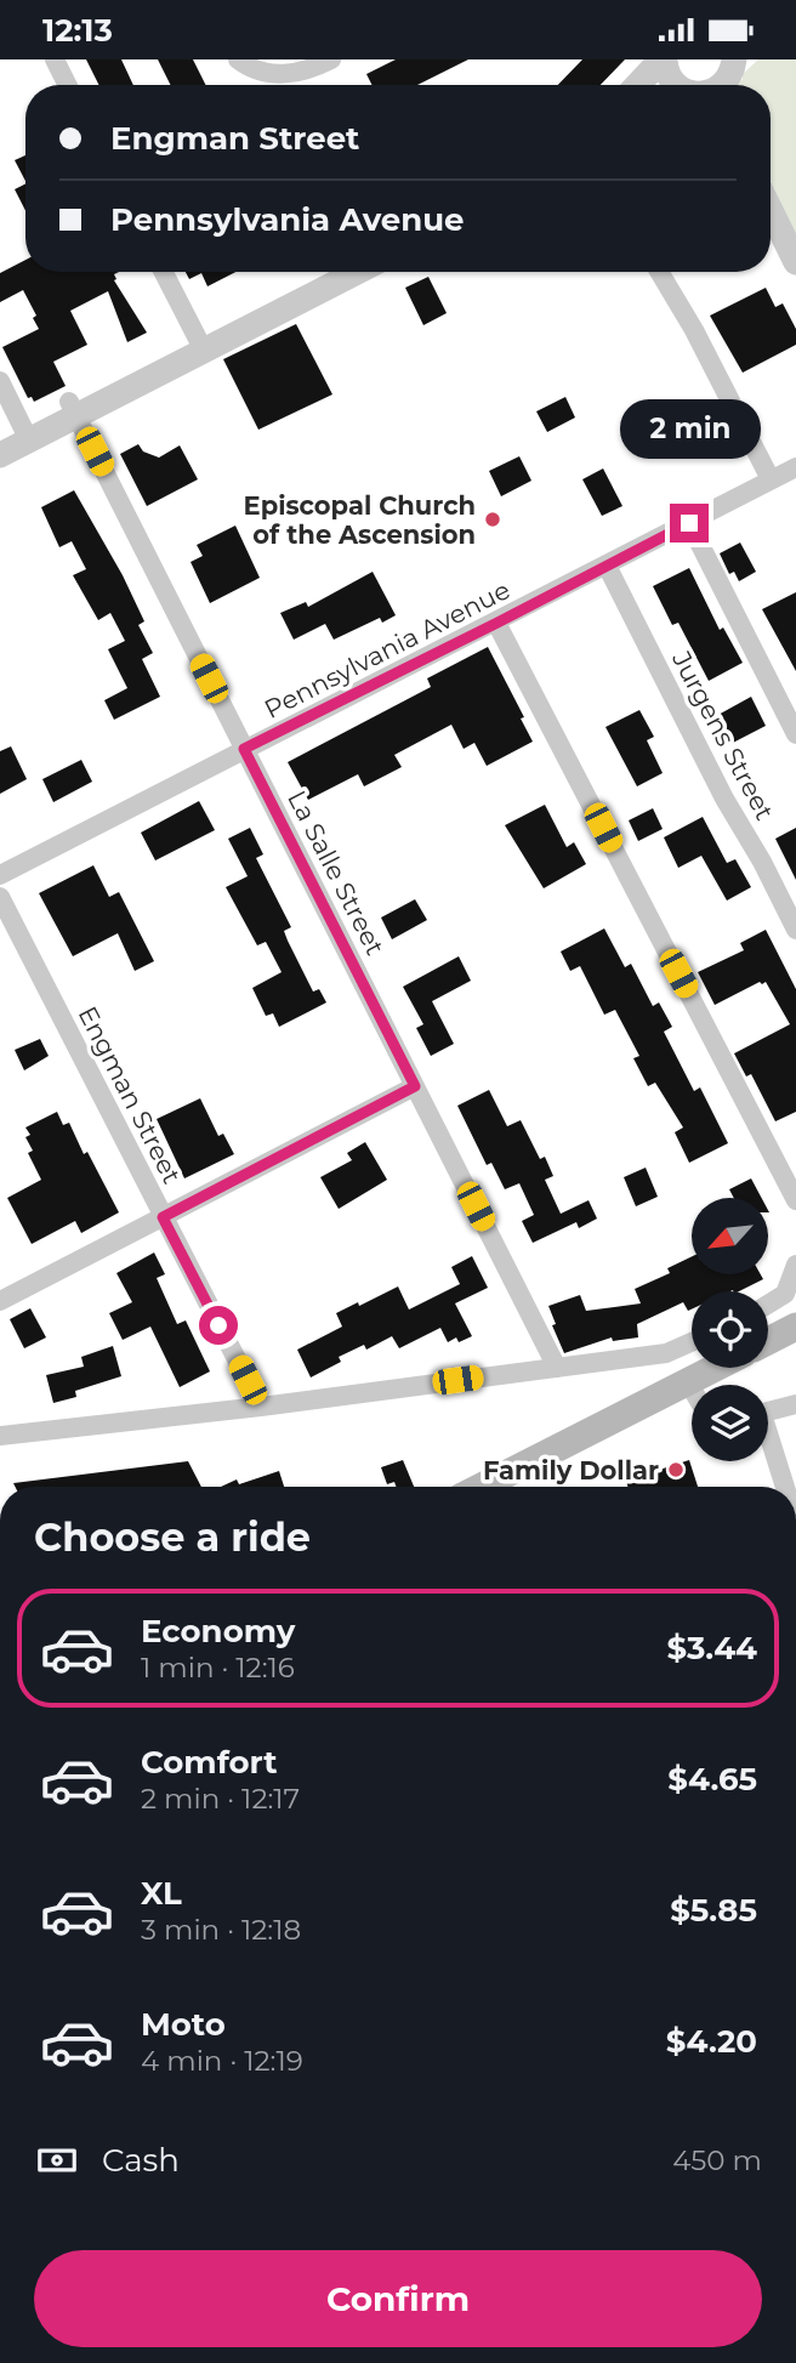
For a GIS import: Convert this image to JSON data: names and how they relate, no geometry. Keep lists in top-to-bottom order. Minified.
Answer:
{"streets":{"street":["Pennsylvania Avenue","Jurgens Street","La Salle Street","Engman Street"]},"crossings":[["Pennsylvania Avenue","Jurgens Street"],["Pennsylvania Avenue","La Salle Street"]],"places":["Episcopal Church of the Ascension","Family Dollar"],"north":"bottom left","page":{"status":"12:13","banner":["Engman Street","Pennsylvania Avenue"],"bubble":"2 min","heading":"Choose a ride","list":[{"name":"Economy","note":"1 min · 12:16","value":"$3.44"},{"name":"Comfort","note":"2 min · 12:17","value":"$4.65"},{"name":"XL","note":"3 min · 12:18","value":"$5.85"},{"name":"Moto","note":"4 min · 12:19","value":"$4.20"}],"pay":["Cash","450 m"],"buttons":"Confirm"}}
